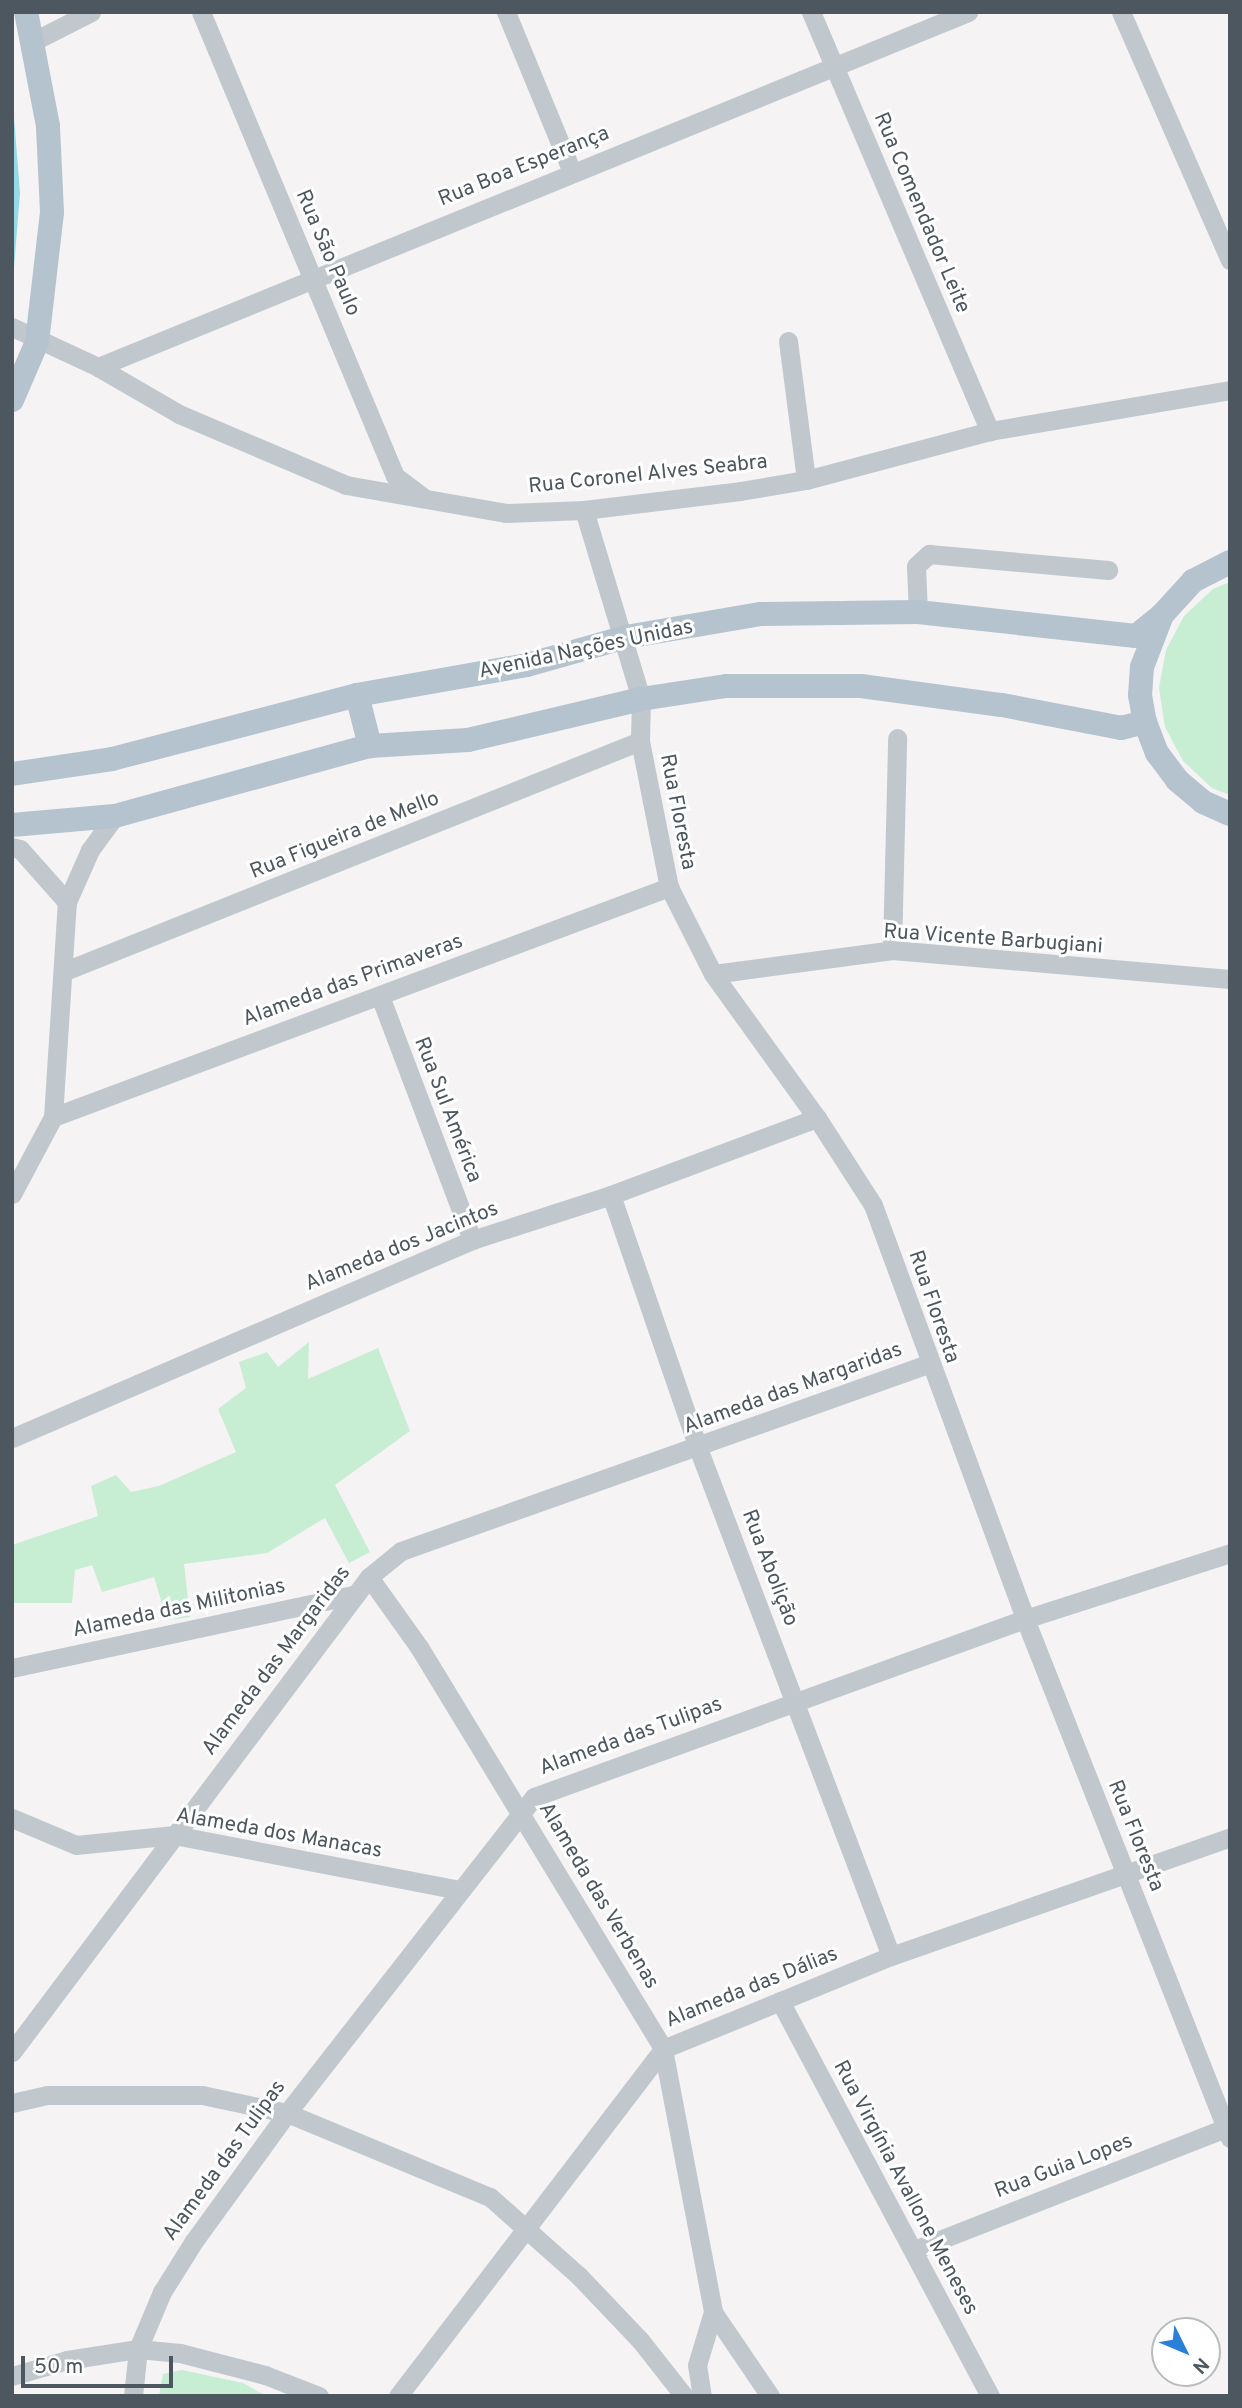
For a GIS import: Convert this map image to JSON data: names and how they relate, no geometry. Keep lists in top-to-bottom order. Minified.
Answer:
{"streets":{"main road":["Avenida Nações Unidas"],"street":["Rua Boa Esperança","Rua Comendador Leite","Rua São Paulo","Rua Coronel Alves Seabra","Rua Floresta","Rua Figueira de Mello","Rua Vicente Barbugiani","Alameda das Primaveras","Rua Sul América","Alameda dos Jacintos","Alameda das Margaridas","Rua Abolição","Alameda das Militonias","Alameda das Tulipas","Alameda dos Manacas","Alameda das Verbenas","Alameda das Dálias","Rua Guia Lopes","Rua Virgínia Avallone Meneses"]},"crossings":[["Rua Boa Esperança","Rua Comendador Leite"],["Rua Boa Esperança","Rua São Paulo"],["Rua Boa Esperança","Rua Coronel Alves Seabra"],["Rua Comendador Leite","Rua Coronel Alves Seabra"],["Rua São Paulo","Rua Coronel Alves Seabra"],["Rua Coronel Alves Seabra","Rua Floresta"],["Avenida Nações Unidas","Rua Floresta"],["Rua Floresta","Rua Figueira de Mello"],["Rua Floresta","Rua Vicente Barbugiani"],["Rua Floresta","Alameda das Primaveras"],["Rua Floresta","Alameda dos Jacintos"],["Rua Floresta","Alameda das Margaridas"],["Rua Floresta","Alameda das Tulipas"],["Rua Floresta","Alameda das Dálias"],["Rua Floresta","Rua Guia Lopes"],["Alameda das Primaveras","Rua Sul América"],["Rua Sul América","Alameda dos Jacintos"],["Alameda dos Jacintos","Rua Abolição"],["Alameda das Margaridas","Rua Abolição"],["Alameda das Margaridas","Alameda das Militonias"],["Alameda das Margaridas","Alameda dos Manacas"],["Alameda das Margaridas","Alameda das Verbenas"],["Rua Abolição","Alameda das Tulipas"],["Rua Abolição","Alameda das Dálias"],["Alameda das Tulipas","Alameda dos Manacas"],["Alameda das Tulipas","Alameda das Verbenas"],["Alameda das Verbenas","Alameda das Dálias"],["Alameda das Dálias","Rua Virgínia Avallone Meneses"],["Rua Guia Lopes","Rua Virgínia Avallone Meneses"]],"scale_bar":"50 m","north":"bottom right"}
